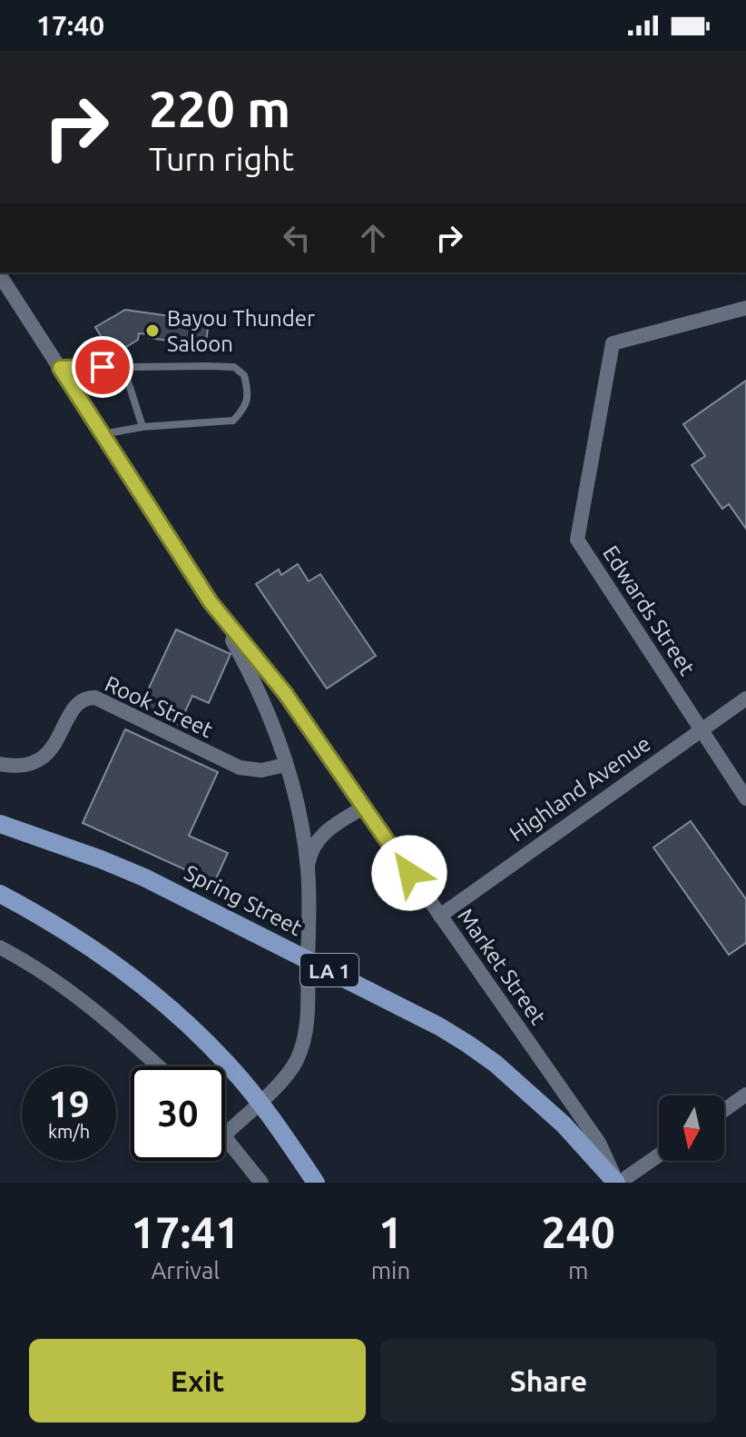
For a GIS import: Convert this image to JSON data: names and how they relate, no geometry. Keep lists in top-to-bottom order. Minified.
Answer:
{"streets":{"main road":["Spring Street","LA 1"],"street":["Edwards Street","Rook Street","Highland Avenue","Market Street"]},"crossings":[["Edwards Street","Highland Avenue"],["Highland Avenue","Market Street"],["Spring Street","Market Street"]],"places":["Bayou Thunder Saloon"],"north":"bottom","page":{"status":"17:40","turn":["220 m","Turn right"],"speed":"19 km/h","limit":"30","eta":["17:41","Arrival","1","min","240","m"],"buttons":["Exit","Share"]}}
